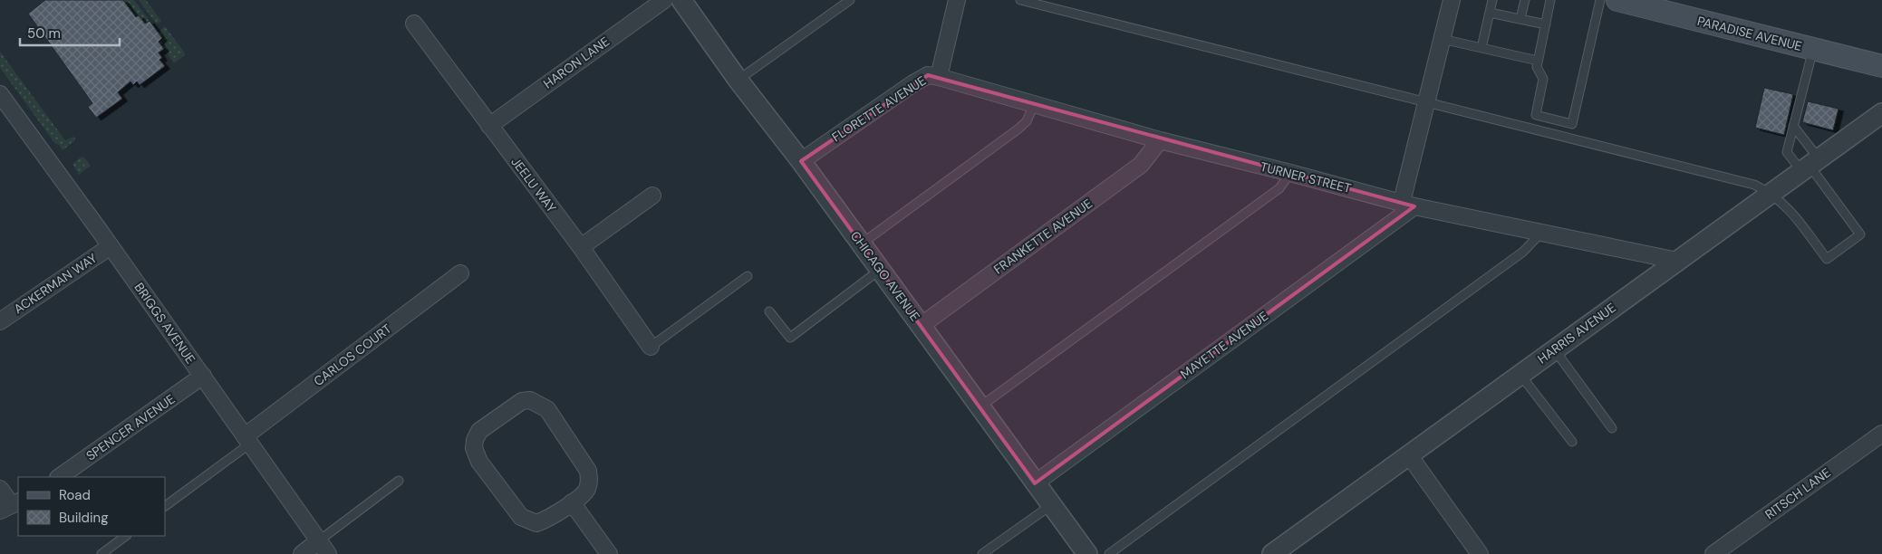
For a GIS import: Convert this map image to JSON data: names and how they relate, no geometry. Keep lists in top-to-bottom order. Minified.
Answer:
{"streets":{"main road":["PARADISE AVENUE"],"street":["HARON LANE","FLORETTE AVENUE","TURNER STREET","JEELU WAY","FRANKETTE AVENUE","CHICAGO AVENUE","ACKERMAN WAY","BRIGGS AVENUE","HARRIS AVENUE","MAYETTE AVENUE","CARLOS COURT","SPENCER AVENUE","RITSCH LANE"]},"crossings":[["HARON LANE","JEELU WAY"],["FLORETTE AVENUE","TURNER STREET"],["FLORETTE AVENUE","CHICAGO AVENUE"],["TURNER STREET","FRANKETTE AVENUE"],["TURNER STREET","HARRIS AVENUE"],["TURNER STREET","MAYETTE AVENUE"],["FRANKETTE AVENUE","CHICAGO AVENUE"],["CHICAGO AVENUE","MAYETTE AVENUE"],["ACKERMAN WAY","BRIGGS AVENUE"],["BRIGGS AVENUE","CARLOS COURT"],["BRIGGS AVENUE","SPENCER AVENUE"]],"legend":["Road","Building"],"scale_bar":"50 m"}
